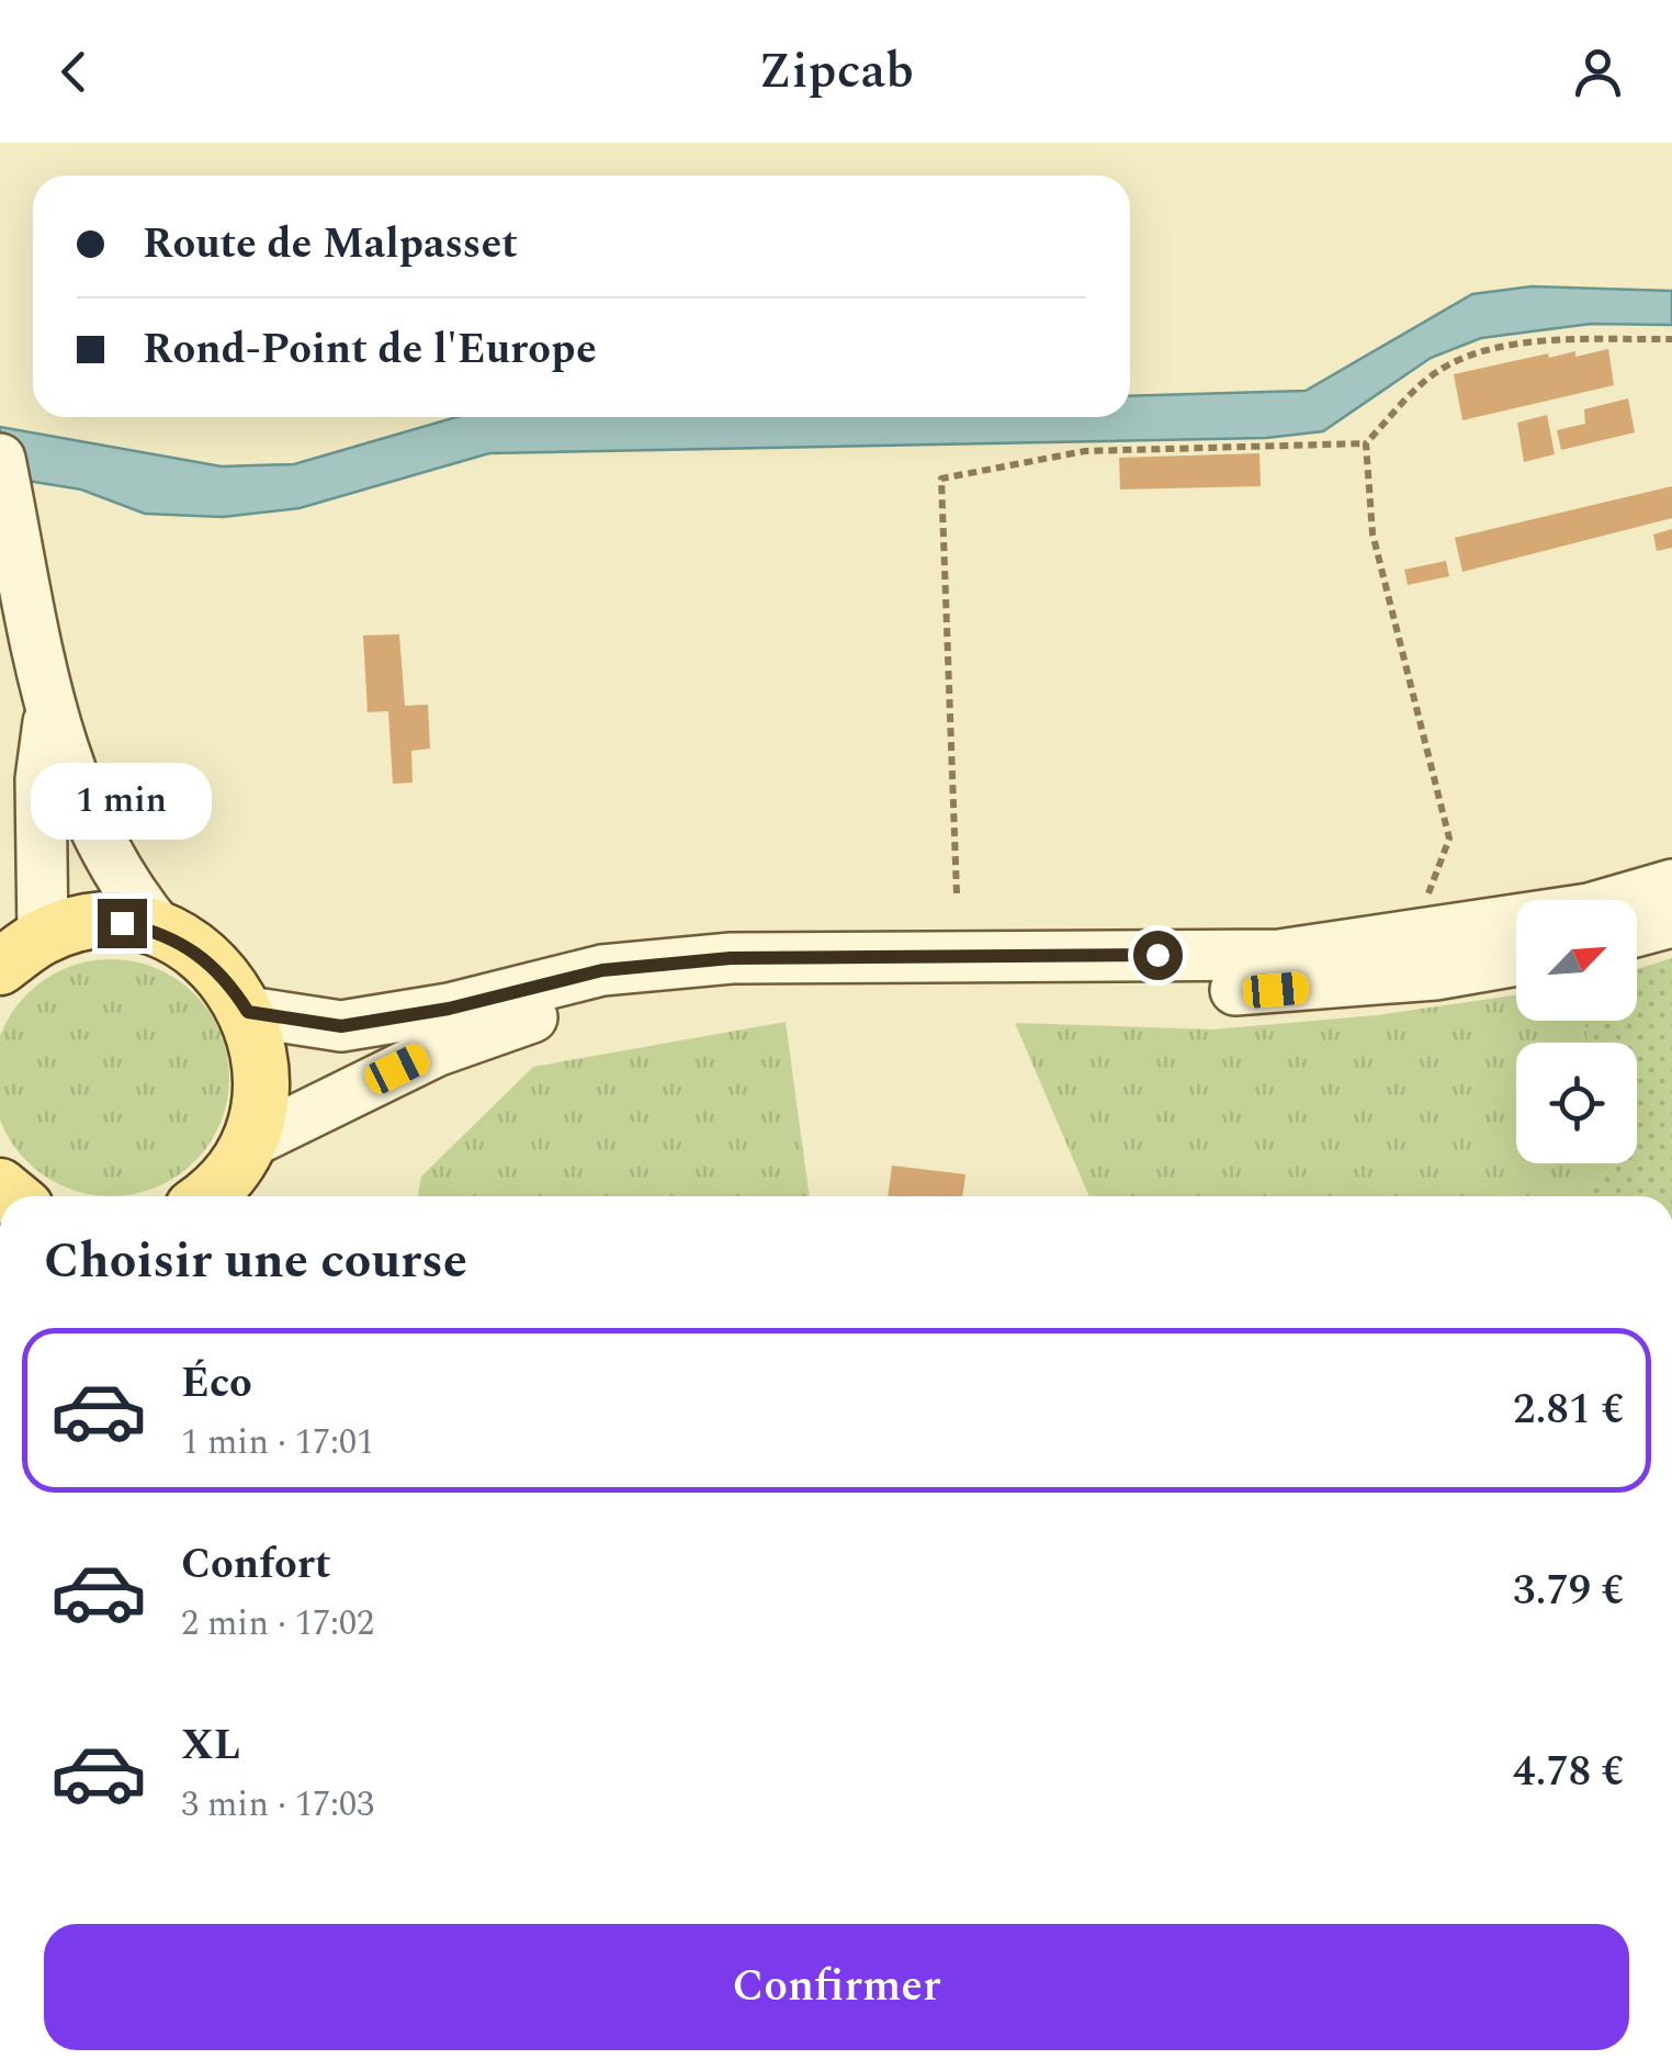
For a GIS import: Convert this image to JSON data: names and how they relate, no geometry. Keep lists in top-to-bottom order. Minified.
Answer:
{"north":"top right","page":{"header":"Zipcab","banner":["Route de Malpasset","Rond-Point de l'Europe"],"bubble":"1 min","heading":"Choisir une course","list":[{"name":"Éco","note":"1 min · 17:01","value":"2.81 €"},{"name":"Confort","note":"2 min · 17:02","value":"3.79 €"},{"name":"XL","note":"3 min · 17:03","value":"4.78 €"}],"buttons":"Confirmer"}}
